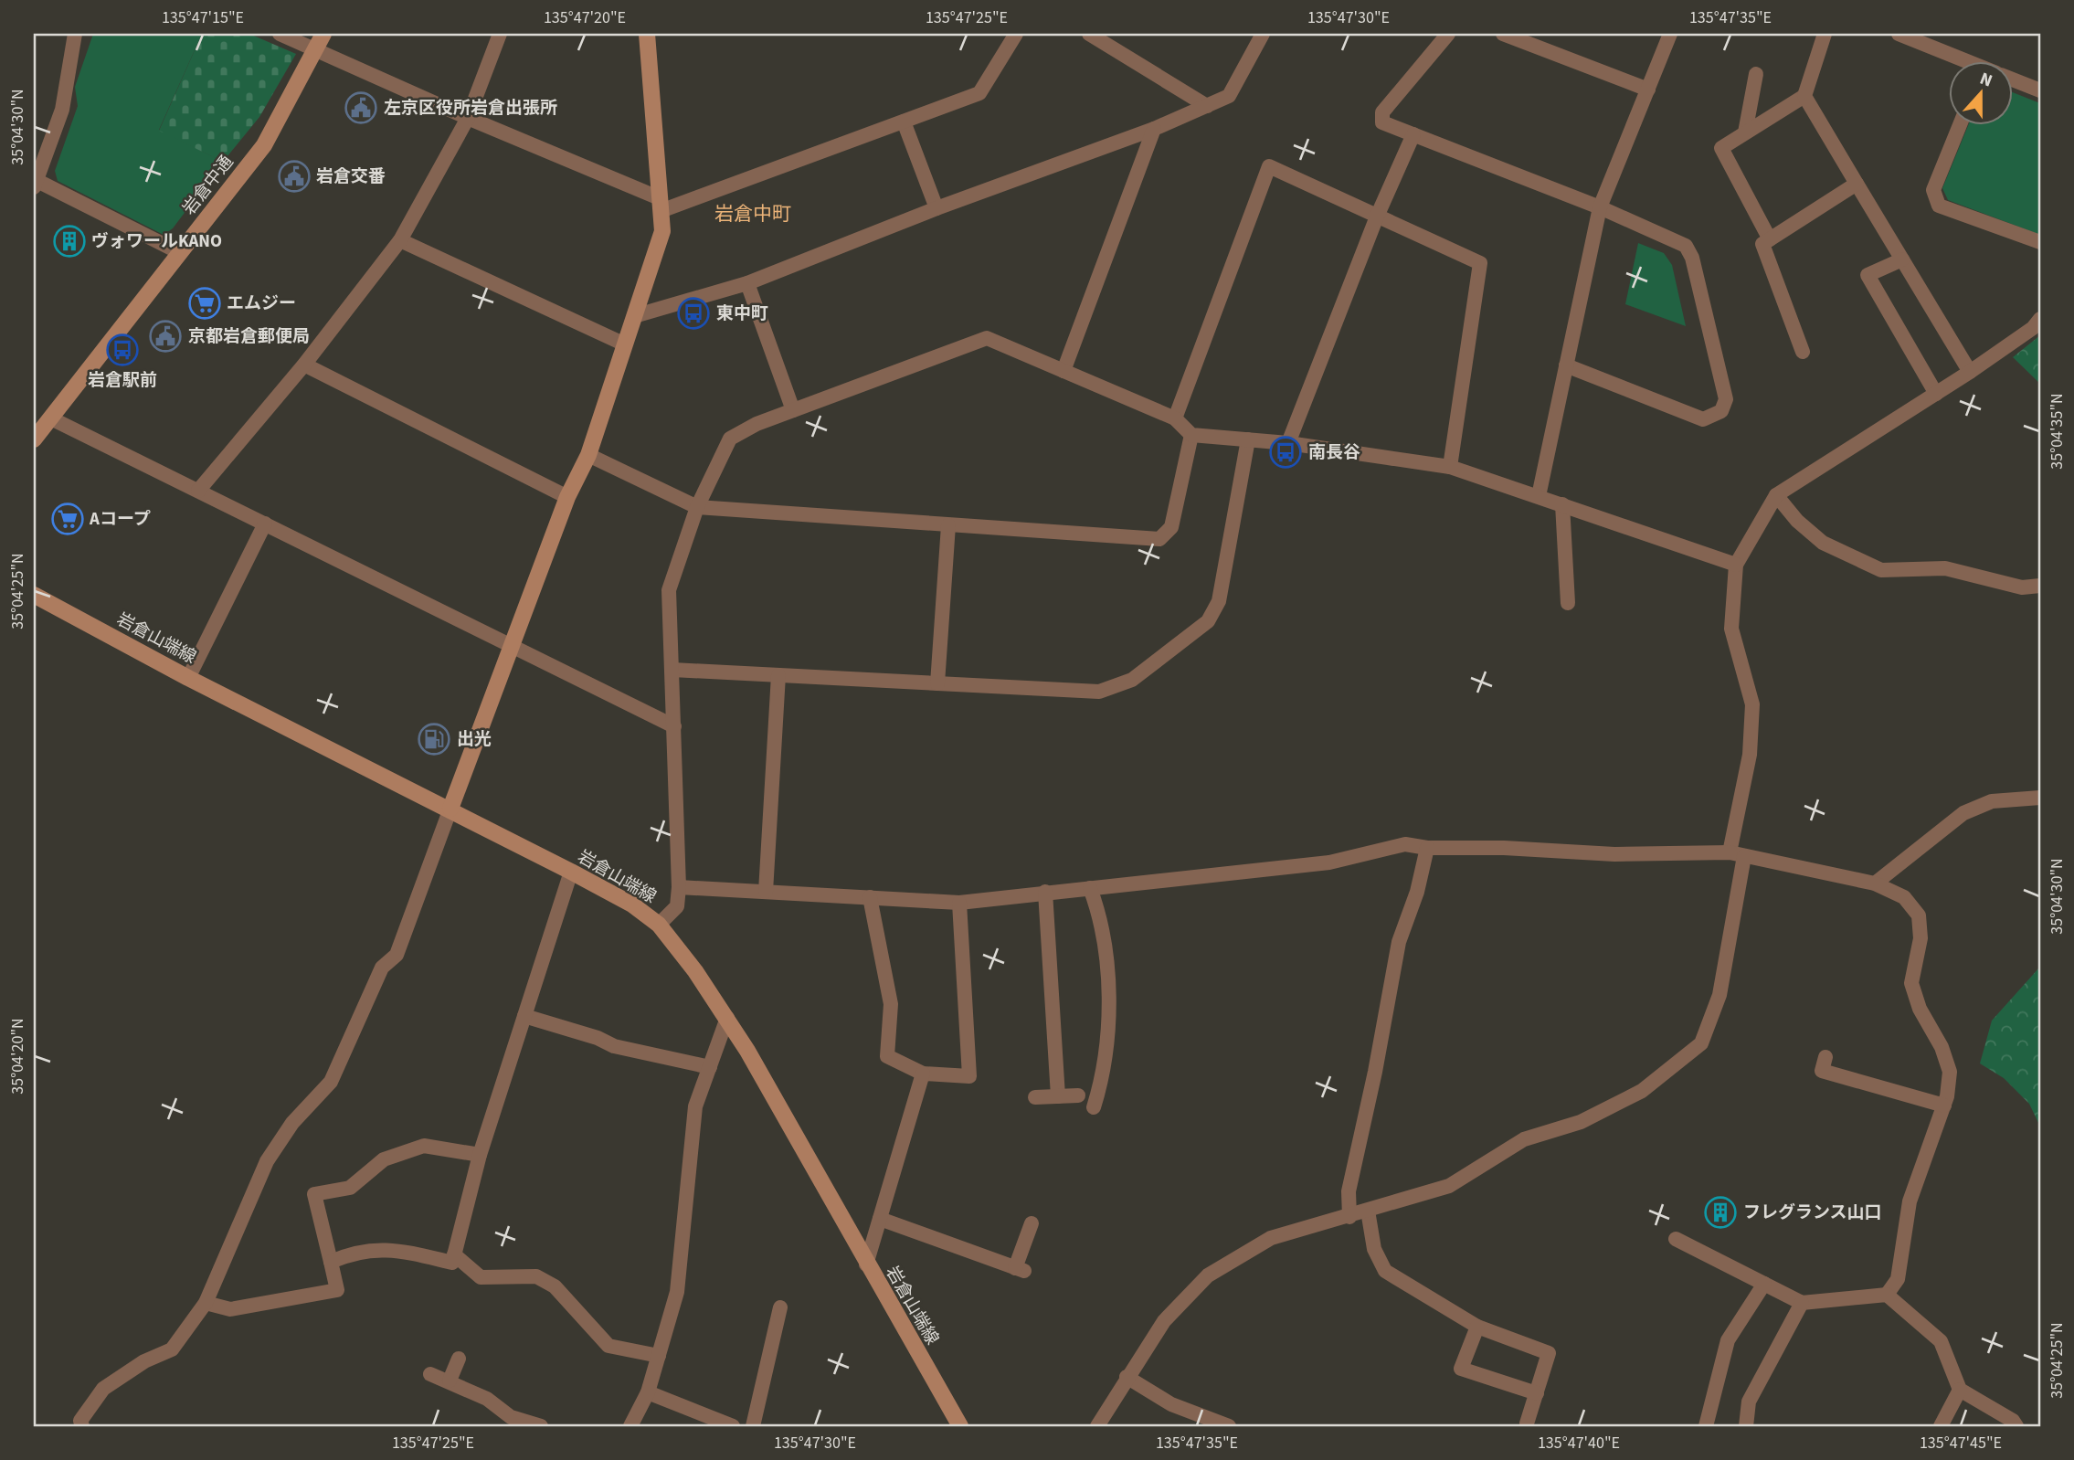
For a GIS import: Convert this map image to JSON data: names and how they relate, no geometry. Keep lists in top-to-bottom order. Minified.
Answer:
{"streets":{"street":["岩倉中通","岩倉山端線"]},"districts":["岩倉中町"],"places":{"public building":["左京区役所岩倉出張所","岩倉交番","京都岩倉郵便局"],"building":["ヴォワールKANO","フレグランス山口"],"supermarket":["エムジー","Aコープ"],"bus stop":["東中町","岩倉駅前","南長谷"],"fuel station":["出光"]},"north":"top","coordinates":["135°47'15\"E","135°47'20\"E","135°47'25\"E","135°47'30\"E","135°47'35\"E","35°04'30\"N","35°04'35\"N","35°04'25\"N","35°04'20\"N","135°47'40\"E","135°47'45\"E"]}
